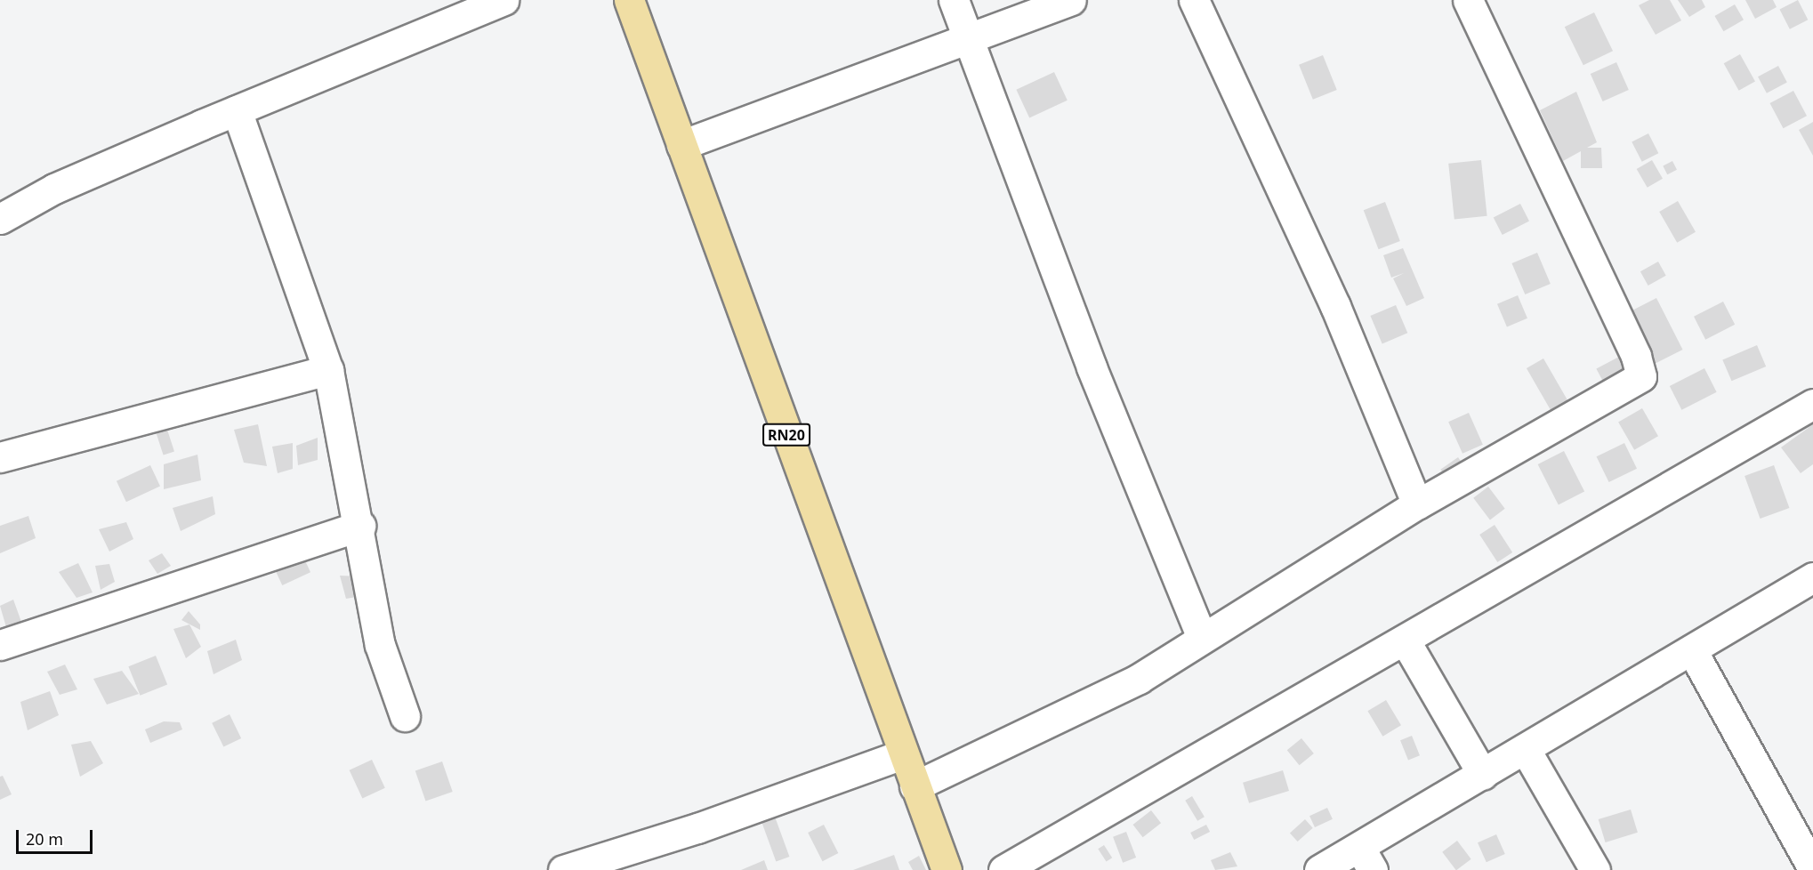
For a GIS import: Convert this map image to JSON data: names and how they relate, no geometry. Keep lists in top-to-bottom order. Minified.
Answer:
{"streets":{"main road":["RN20"]},"scale_bar":"20 m"}
